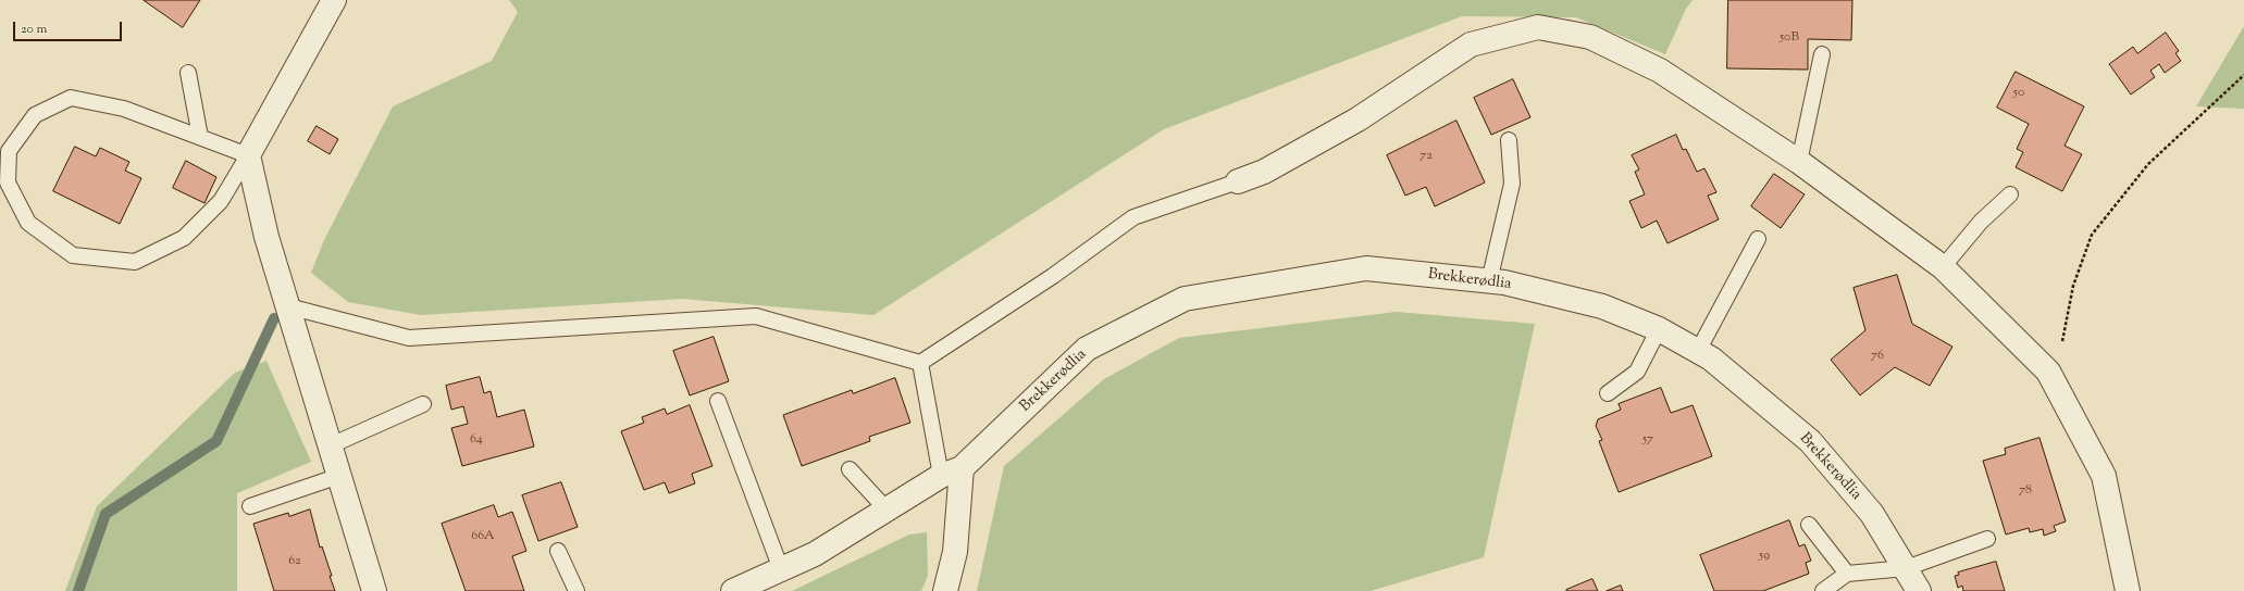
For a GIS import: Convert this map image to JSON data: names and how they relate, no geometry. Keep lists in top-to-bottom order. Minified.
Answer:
{"streets":{"street":["Brekkerødlia"]},"house_numbers":["50B","50","72","76","64","57","78","66A","59","62"],"scale_bar":"20 m"}
